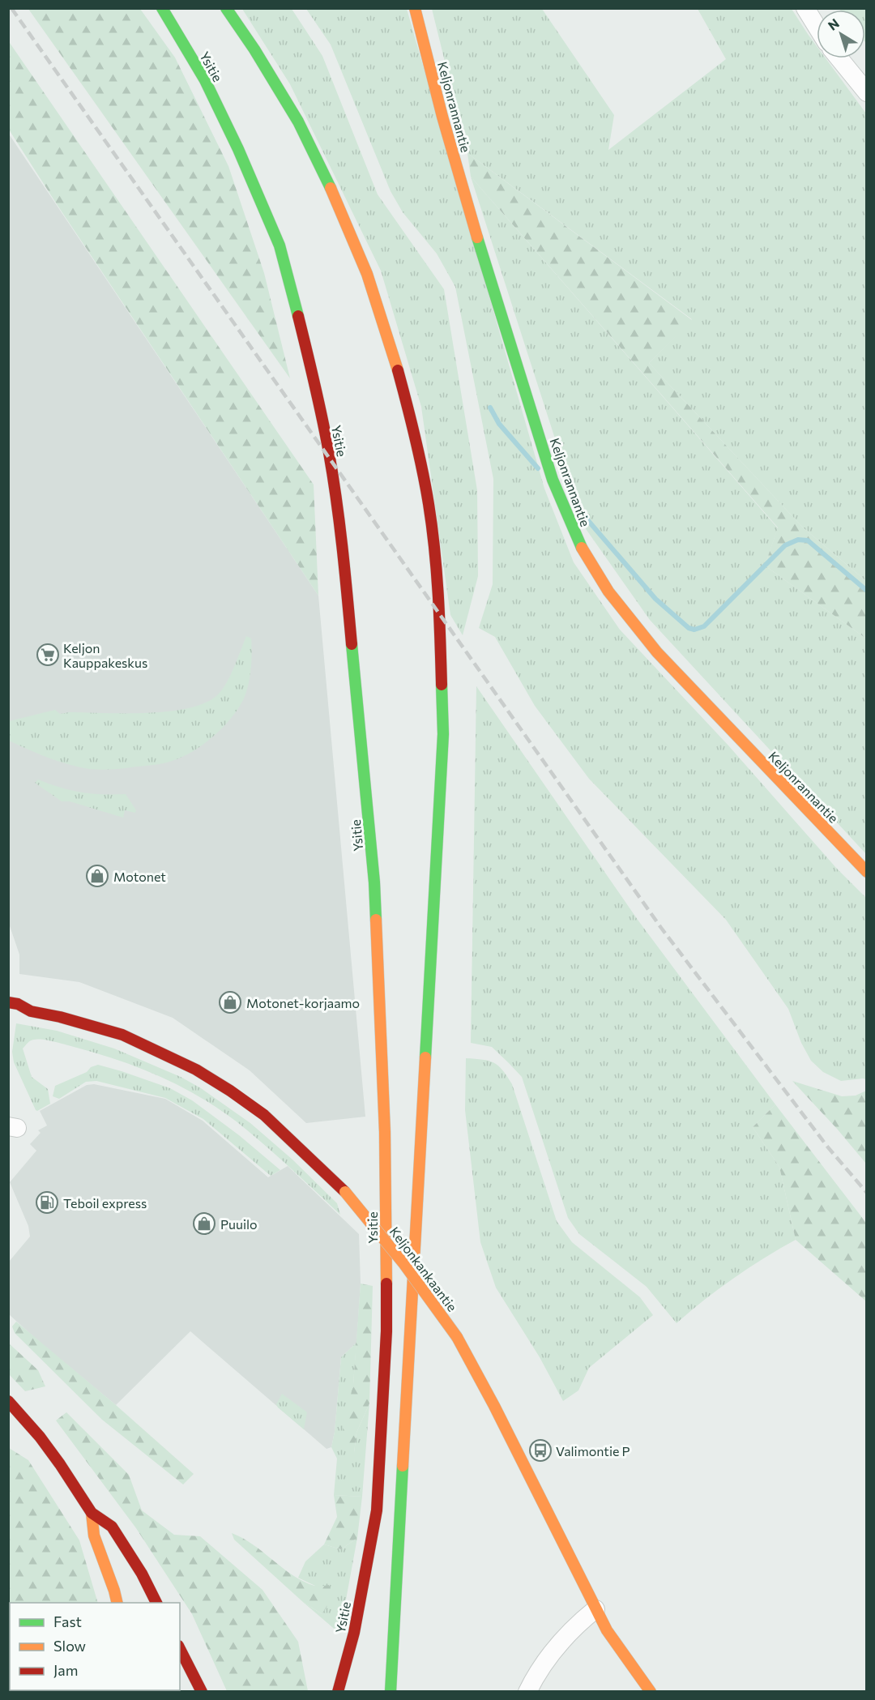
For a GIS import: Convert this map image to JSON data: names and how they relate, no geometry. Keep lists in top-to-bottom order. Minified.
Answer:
{"streets":{"main road":["Ysitie","Keljonrannantie","Keljonkankaantie"]},"places":{"supermarket":["Keljon Kauppakeskus"],"shop":["Motonet","Motonet-korjaamo","Puuilo"],"fuel station":["Teboil express"],"bus stop":["Valimontie P"]},"legend":["Fast","Slow","Jam"],"north":"top left"}
